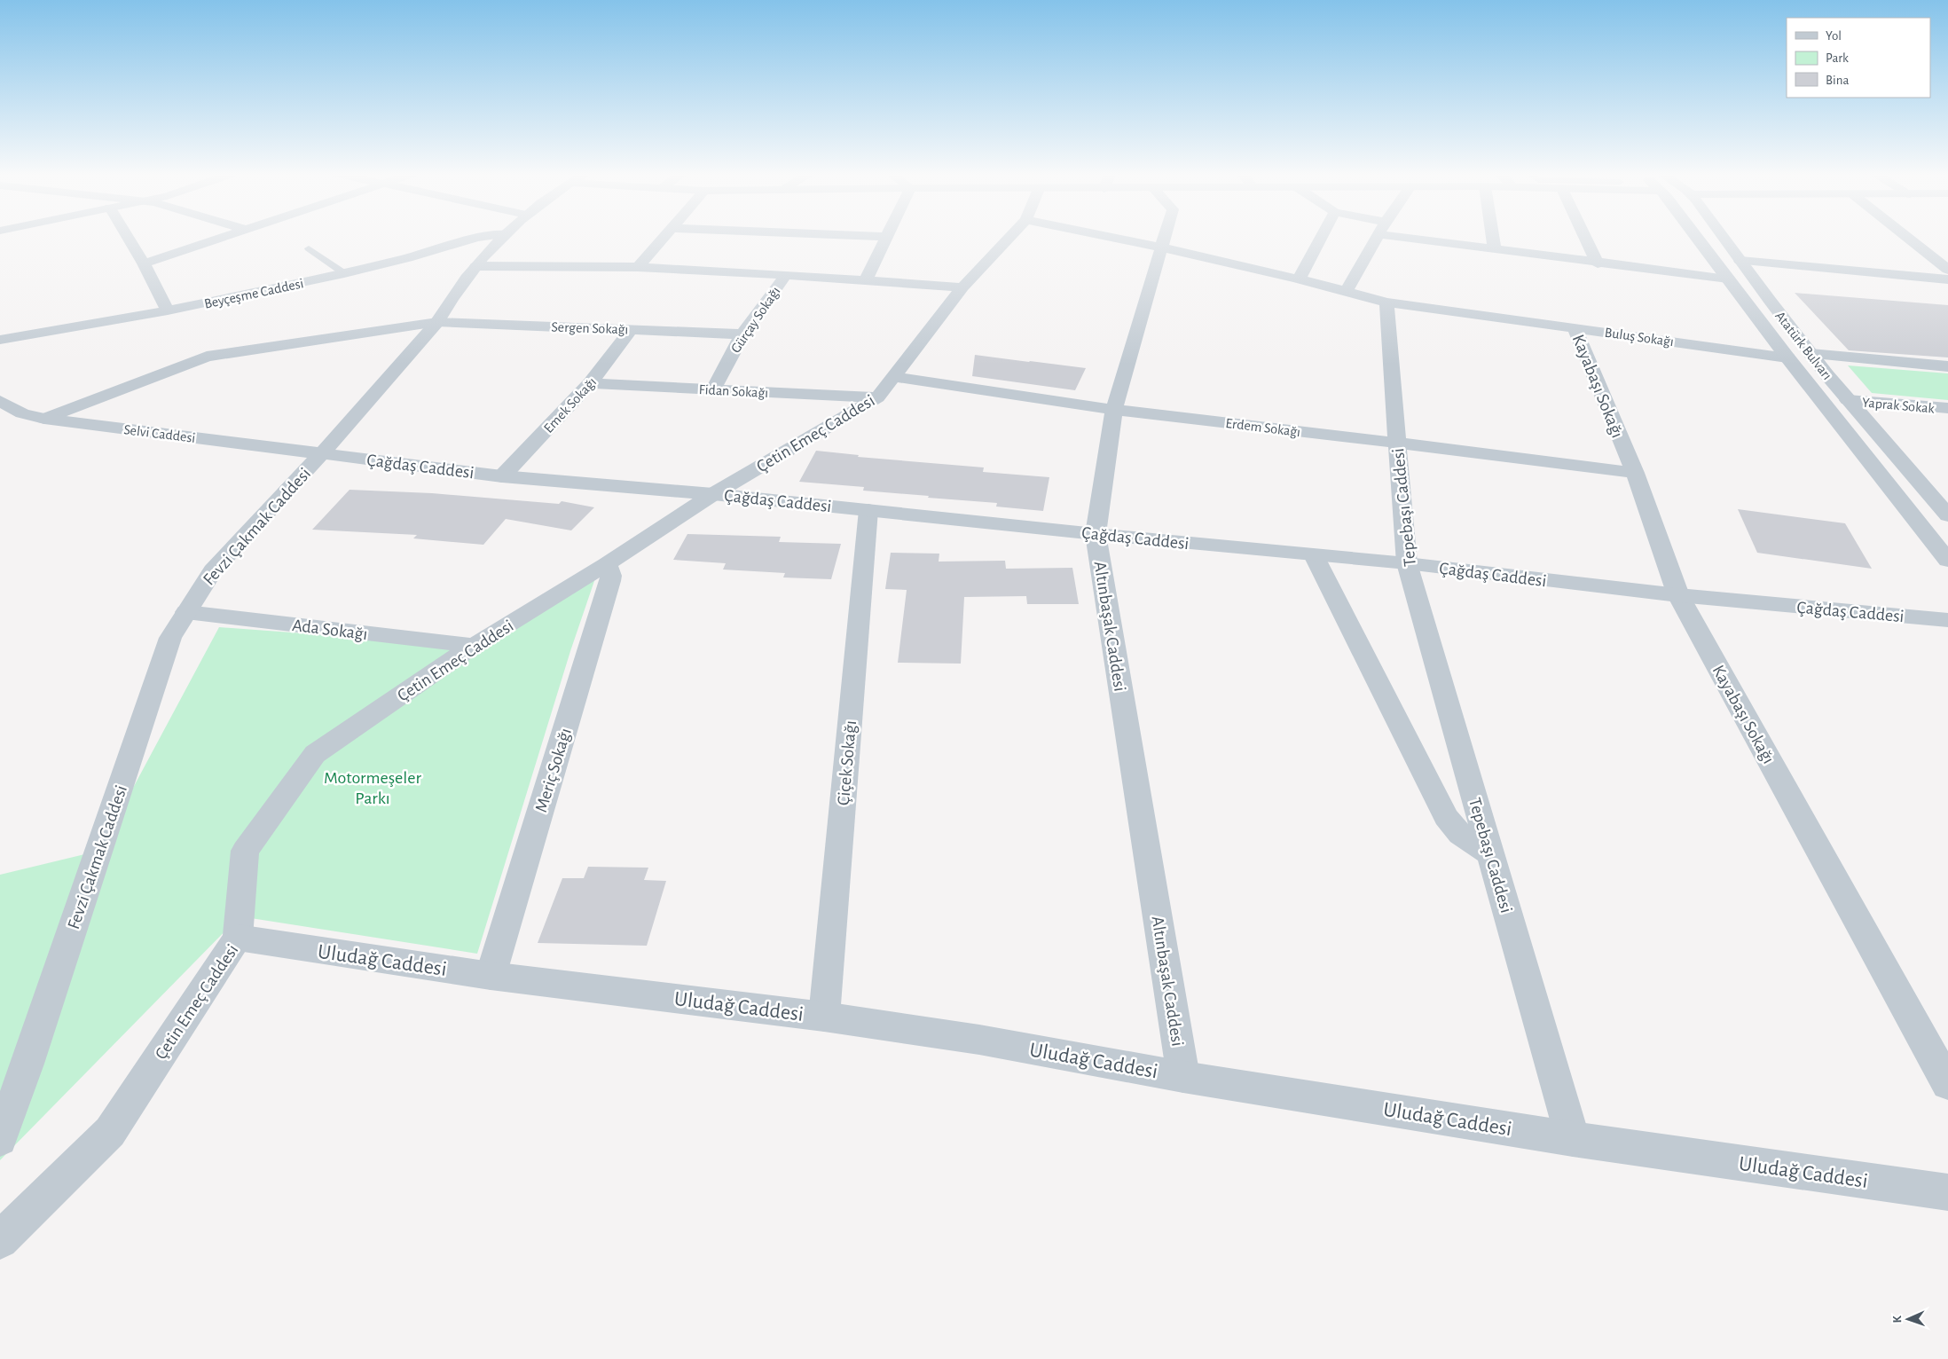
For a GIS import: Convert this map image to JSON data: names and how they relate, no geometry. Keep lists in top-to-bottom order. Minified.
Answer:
{"streets":{"street":["Beyçeşme Caddesi","Gürçay Sokağı","Sergen Sokağı","Buluş Sokağı","Atatürk Bulvarı","Kayabaşı Sokağı","Fidan Sokağı","Emek Sokağı","Yaprak Sokak","Erdem Sokağı","Selvi Caddesi","Çetin Emeç Caddesi","Çağdaş Caddesi","Tepebaşı Caddesi","Fevzi Çakmak Caddesi","Altınbaşak Caddesi","Ada Sokağı","Çiçek Sokağı","Meriç Sokağı","Uludağ Caddesi"]},"crossings":[["Gürçay Sokağı","Sergen Sokağı"],["Gürçay Sokağı","Fidan Sokağı"],["Sergen Sokağı","Emek Sokağı"],["Sergen Sokağı","Selvi Caddesi"],["Sergen Sokağı","Fevzi Çakmak Caddesi"],["Buluş Sokağı","Kayabaşı Sokağı"],["Buluş Sokağı","Tepebaşı Caddesi"],["Atatürk Bulvarı","Yaprak Sokak"],["Kayabaşı Sokağı","Erdem Sokağı"],["Kayabaşı Sokağı","Çağdaş Caddesi"],["Fidan Sokağı","Emek Sokağı"],["Fidan Sokağı","Çetin Emeç Caddesi"],["Emek Sokağı","Çağdaş Caddesi"],["Erdem Sokağı","Çetin Emeç Caddesi"],["Erdem Sokağı","Tepebaşı Caddesi"],["Erdem Sokağı","Altınbaşak Caddesi"],["Selvi Caddesi","Çağdaş Caddesi"],["Selvi Caddesi","Fevzi Çakmak Caddesi"],["Çetin Emeç Caddesi","Çağdaş Caddesi"],["Çetin Emeç Caddesi","Ada Sokağı"],["Çetin Emeç Caddesi","Meriç Sokağı"],["Çetin Emeç Caddesi","Uludağ Caddesi"],["Çağdaş Caddesi","Tepebaşı Caddesi"],["Çağdaş Caddesi","Fevzi Çakmak Caddesi"],["Çağdaş Caddesi","Altınbaşak Caddesi"],["Çağdaş Caddesi","Çiçek Sokağı"],["Tepebaşı Caddesi","Uludağ Caddesi"],["Fevzi Çakmak Caddesi","Ada Sokağı"],["Altınbaşak Caddesi","Uludağ Caddesi"],["Çiçek Sokağı","Uludağ Caddesi"],["Meriç Sokağı","Uludağ Caddesi"]],"parks":["Motormeşeler Parkı"],"legend":["Yol","Park","Bina"],"north":"left"}
